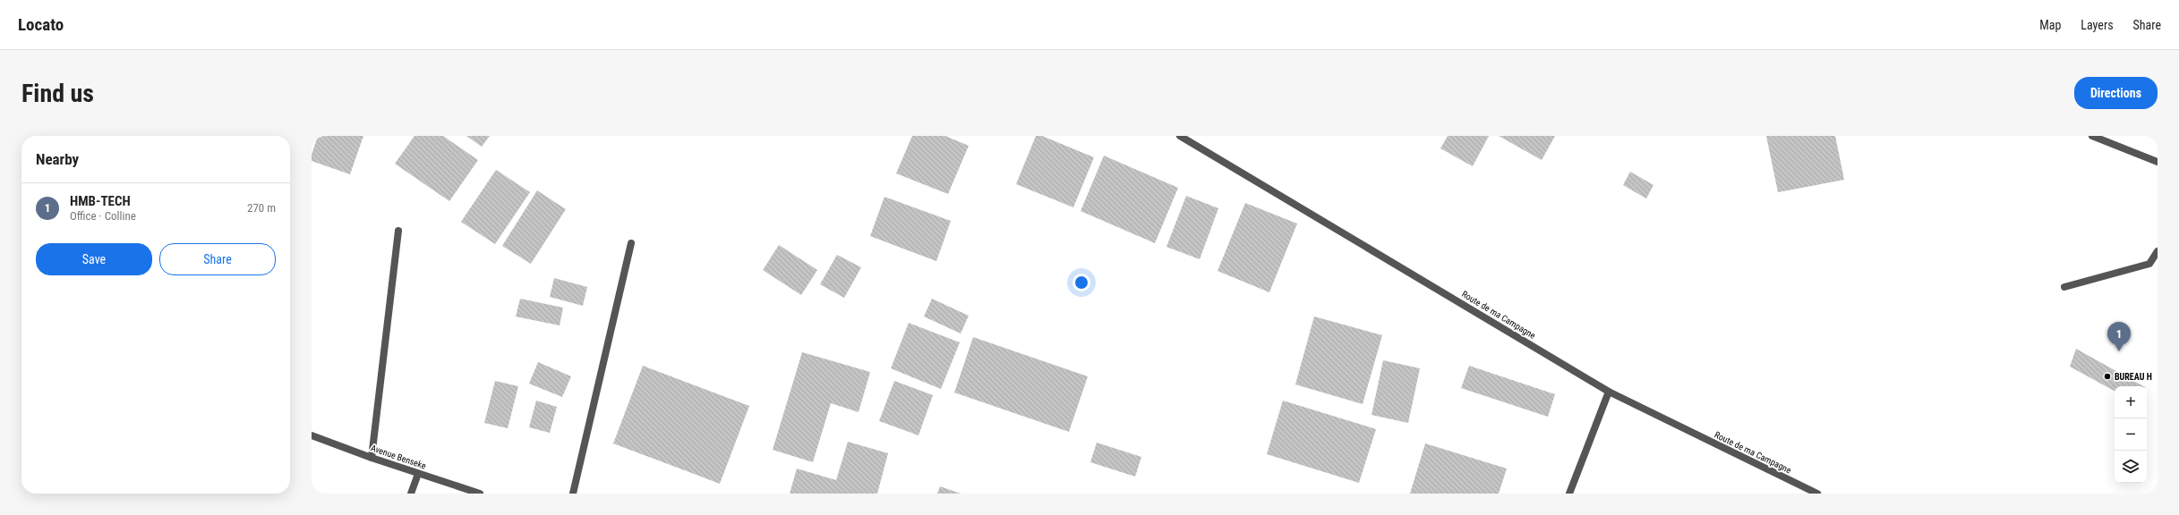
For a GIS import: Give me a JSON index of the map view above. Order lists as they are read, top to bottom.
{
  "streets": {
    "street": ["Route de ma Campagne", "Avenue Benseke"]
  },
  "places": ["BUREAU H"],
  "page": {
    "header": "Locato",
    "nav": ["Map", "Layers", "Share"],
    "buttons": [
      "Directions",
      ["Save", "Share"]
    ],
    "title": "Find us",
    "heading": "Nearby",
    "list": [
      {
        "mark": "1",
        "name": "HMB-TECH",
        "note": "Office · Colline",
        "value": "270 m"
      }
    ],
    "pins": "1",
    "map_buttons": ["+", "−"]
  }
}
